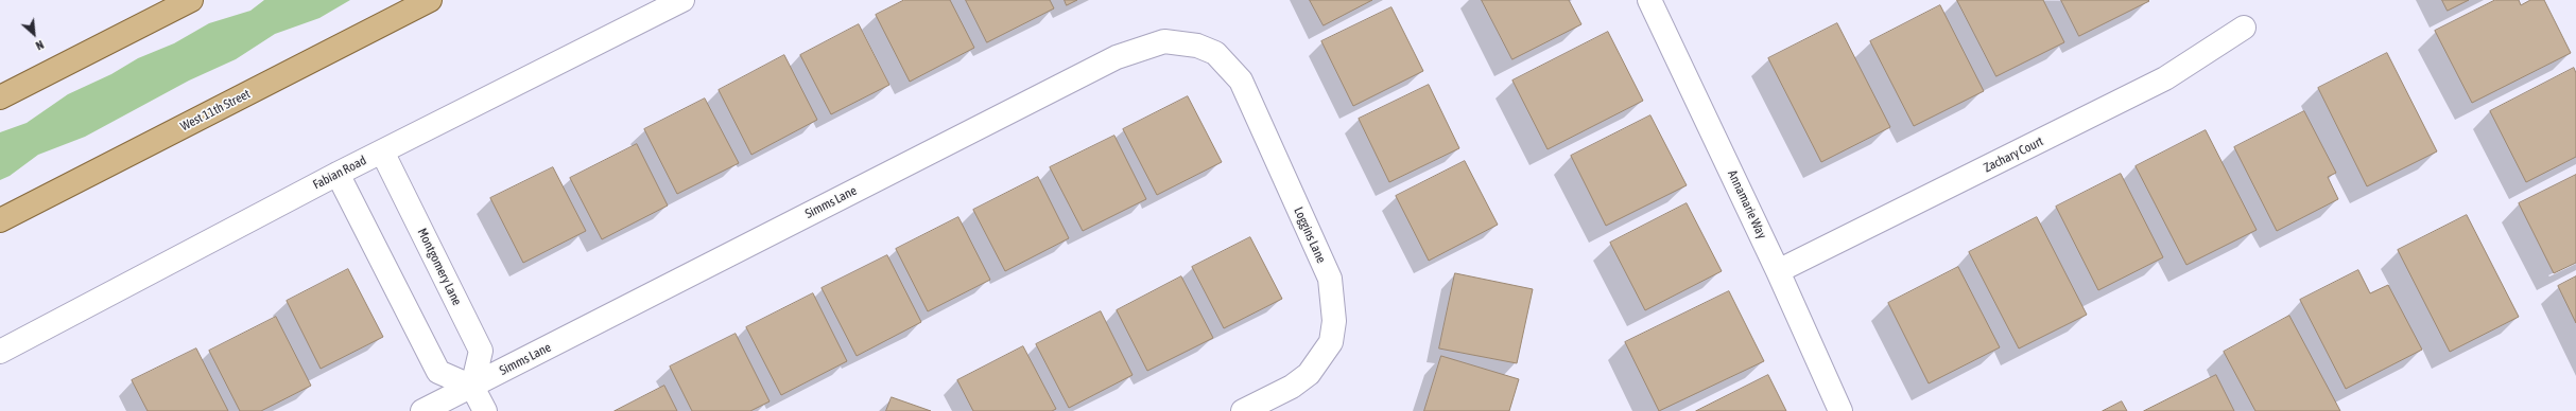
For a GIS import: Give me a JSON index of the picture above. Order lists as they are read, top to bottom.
{
  "streets": {
    "main road": ["West 11th Street"],
    "street": [
      "Zachary Court",
      "Fabian Road",
      "Simms Lane",
      "Annamarie Way",
      "Loggins Lane",
      "Montgomery Lane"
    ]
  },
  "crossings": [
    ["Zachary Court", "Annamarie Way"],
    ["Fabian Road", "Montgomery Lane"],
    ["Simms Lane", "Loggins Lane"],
    ["Simms Lane", "Montgomery Lane"]
  ],
  "north": "bottom right"
}
